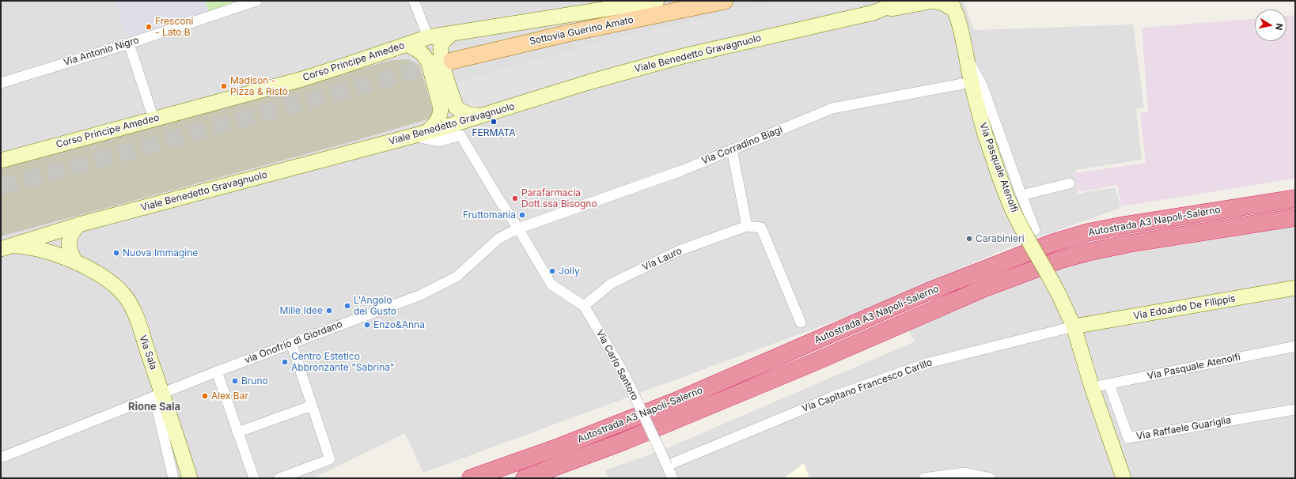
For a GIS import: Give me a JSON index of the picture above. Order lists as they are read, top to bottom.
{
  "streets": {
    "highway": ["Autostrada A3 Napoli-Salerno"],
    "main road": [
      "Sottovia Guerino Amato",
      "Viale Benedetto Gravagnuolo",
      "Corso Principe Amedeo",
      "Via Pasquale Atenolfi",
      "Via Edoardo De Filippis",
      "Via Sala"
    ],
    "street": [
      "Via Antonio Nigro",
      "Via Corradino Biagi",
      "Via Lauro",
      "via Onofrio di Giordano",
      "Via Carlo Santoro",
      "Via Capitano Francesco Carillo",
      "Via Raffaele Guariglia"
    ]
  },
  "crossings": [
    ["Viale Benedetto Gravagnuolo", "Via Pasquale Atenolfi"],
    ["Viale Benedetto Gravagnuolo", "Via Sala"],
    ["Via Corradino Biagi", "Via Pasquale Atenolfi"],
    ["Via Corradino Biagi", "via Onofrio di Giordano"],
    ["Via Pasquale Atenolfi", "Via Edoardo De Filippis"],
    ["Via Pasquale Atenolfi", "Via Capitano Francesco Carillo"],
    ["Via Pasquale Atenolfi", "Via Raffaele Guariglia"],
    ["Via Lauro", "Via Carlo Santoro"],
    ["Via Edoardo De Filippis", "Via Capitano Francesco Carillo"],
    ["via Onofrio di Giordano", "Via Sala"],
    ["Via Carlo Santoro", "Via Capitano Francesco Carillo"]
  ],
  "districts": ["Rione Sala"],
  "places": [
    "Fresconi - Lato B",
    "Madison - Pizza & Ristò",
    "FERMATA",
    "Parafarmacia Dott.ssa Bisogno",
    "Fruttomania",
    "Carabinieri",
    "Nuova Immagine",
    "Jolly",
    "L'Angolo del Gusto",
    "Mille Idee",
    "Enzo&Anna",
    "Centro Estetico Abbronzante \"Sabrina\"",
    "Bruno",
    "Alex Bar"
  ],
  "north": "right"
}
